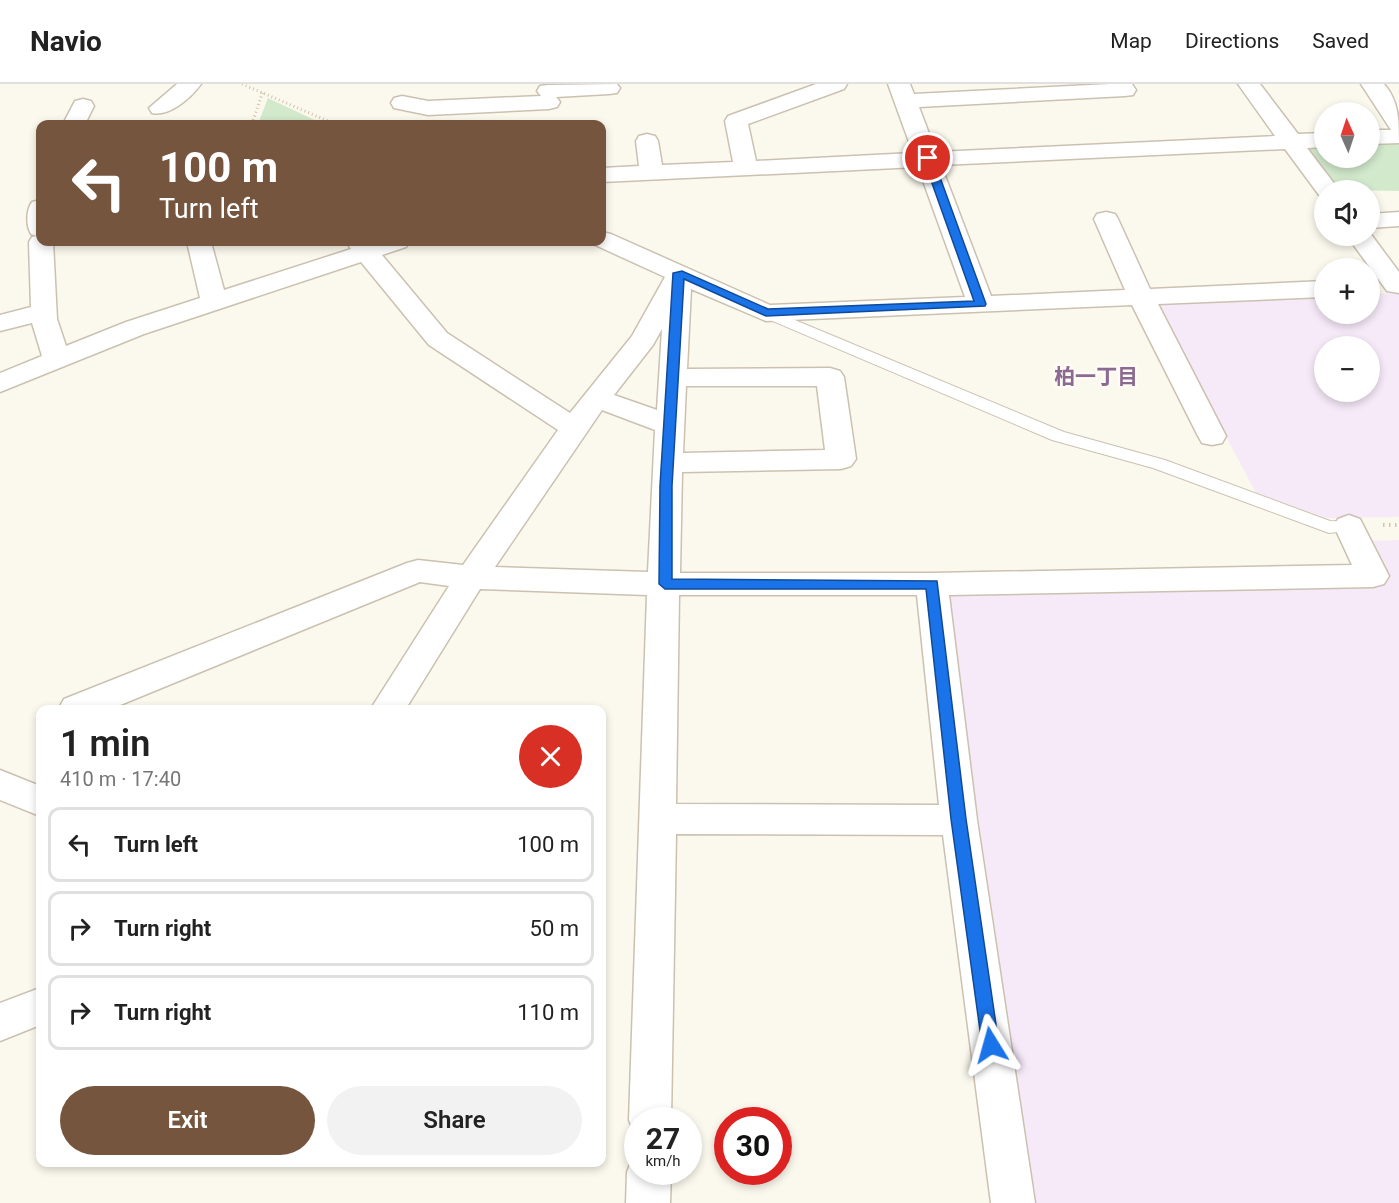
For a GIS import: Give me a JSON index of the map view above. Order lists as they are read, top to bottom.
{
  "districts": ["柏一丁目"],
  "north": "top",
  "page": {
    "header": "Navio",
    "nav": ["Map", "Directions", "Saved"],
    "map_buttons": ["+", "−"],
    "turn": ["100 m", "Turn left"],
    "heading": ["1 min", "410 m · 17:40"],
    "list": [
      {
        "name": "Turn left",
        "value": "100 m"
      },
      {
        "name": "Turn right",
        "value": "50 m"
      },
      {
        "name": "Turn right",
        "value": "110 m"
      }
    ],
    "buttons": ["Exit", "Share"],
    "speed": "27 km/h",
    "limit": "30"
  }
}
